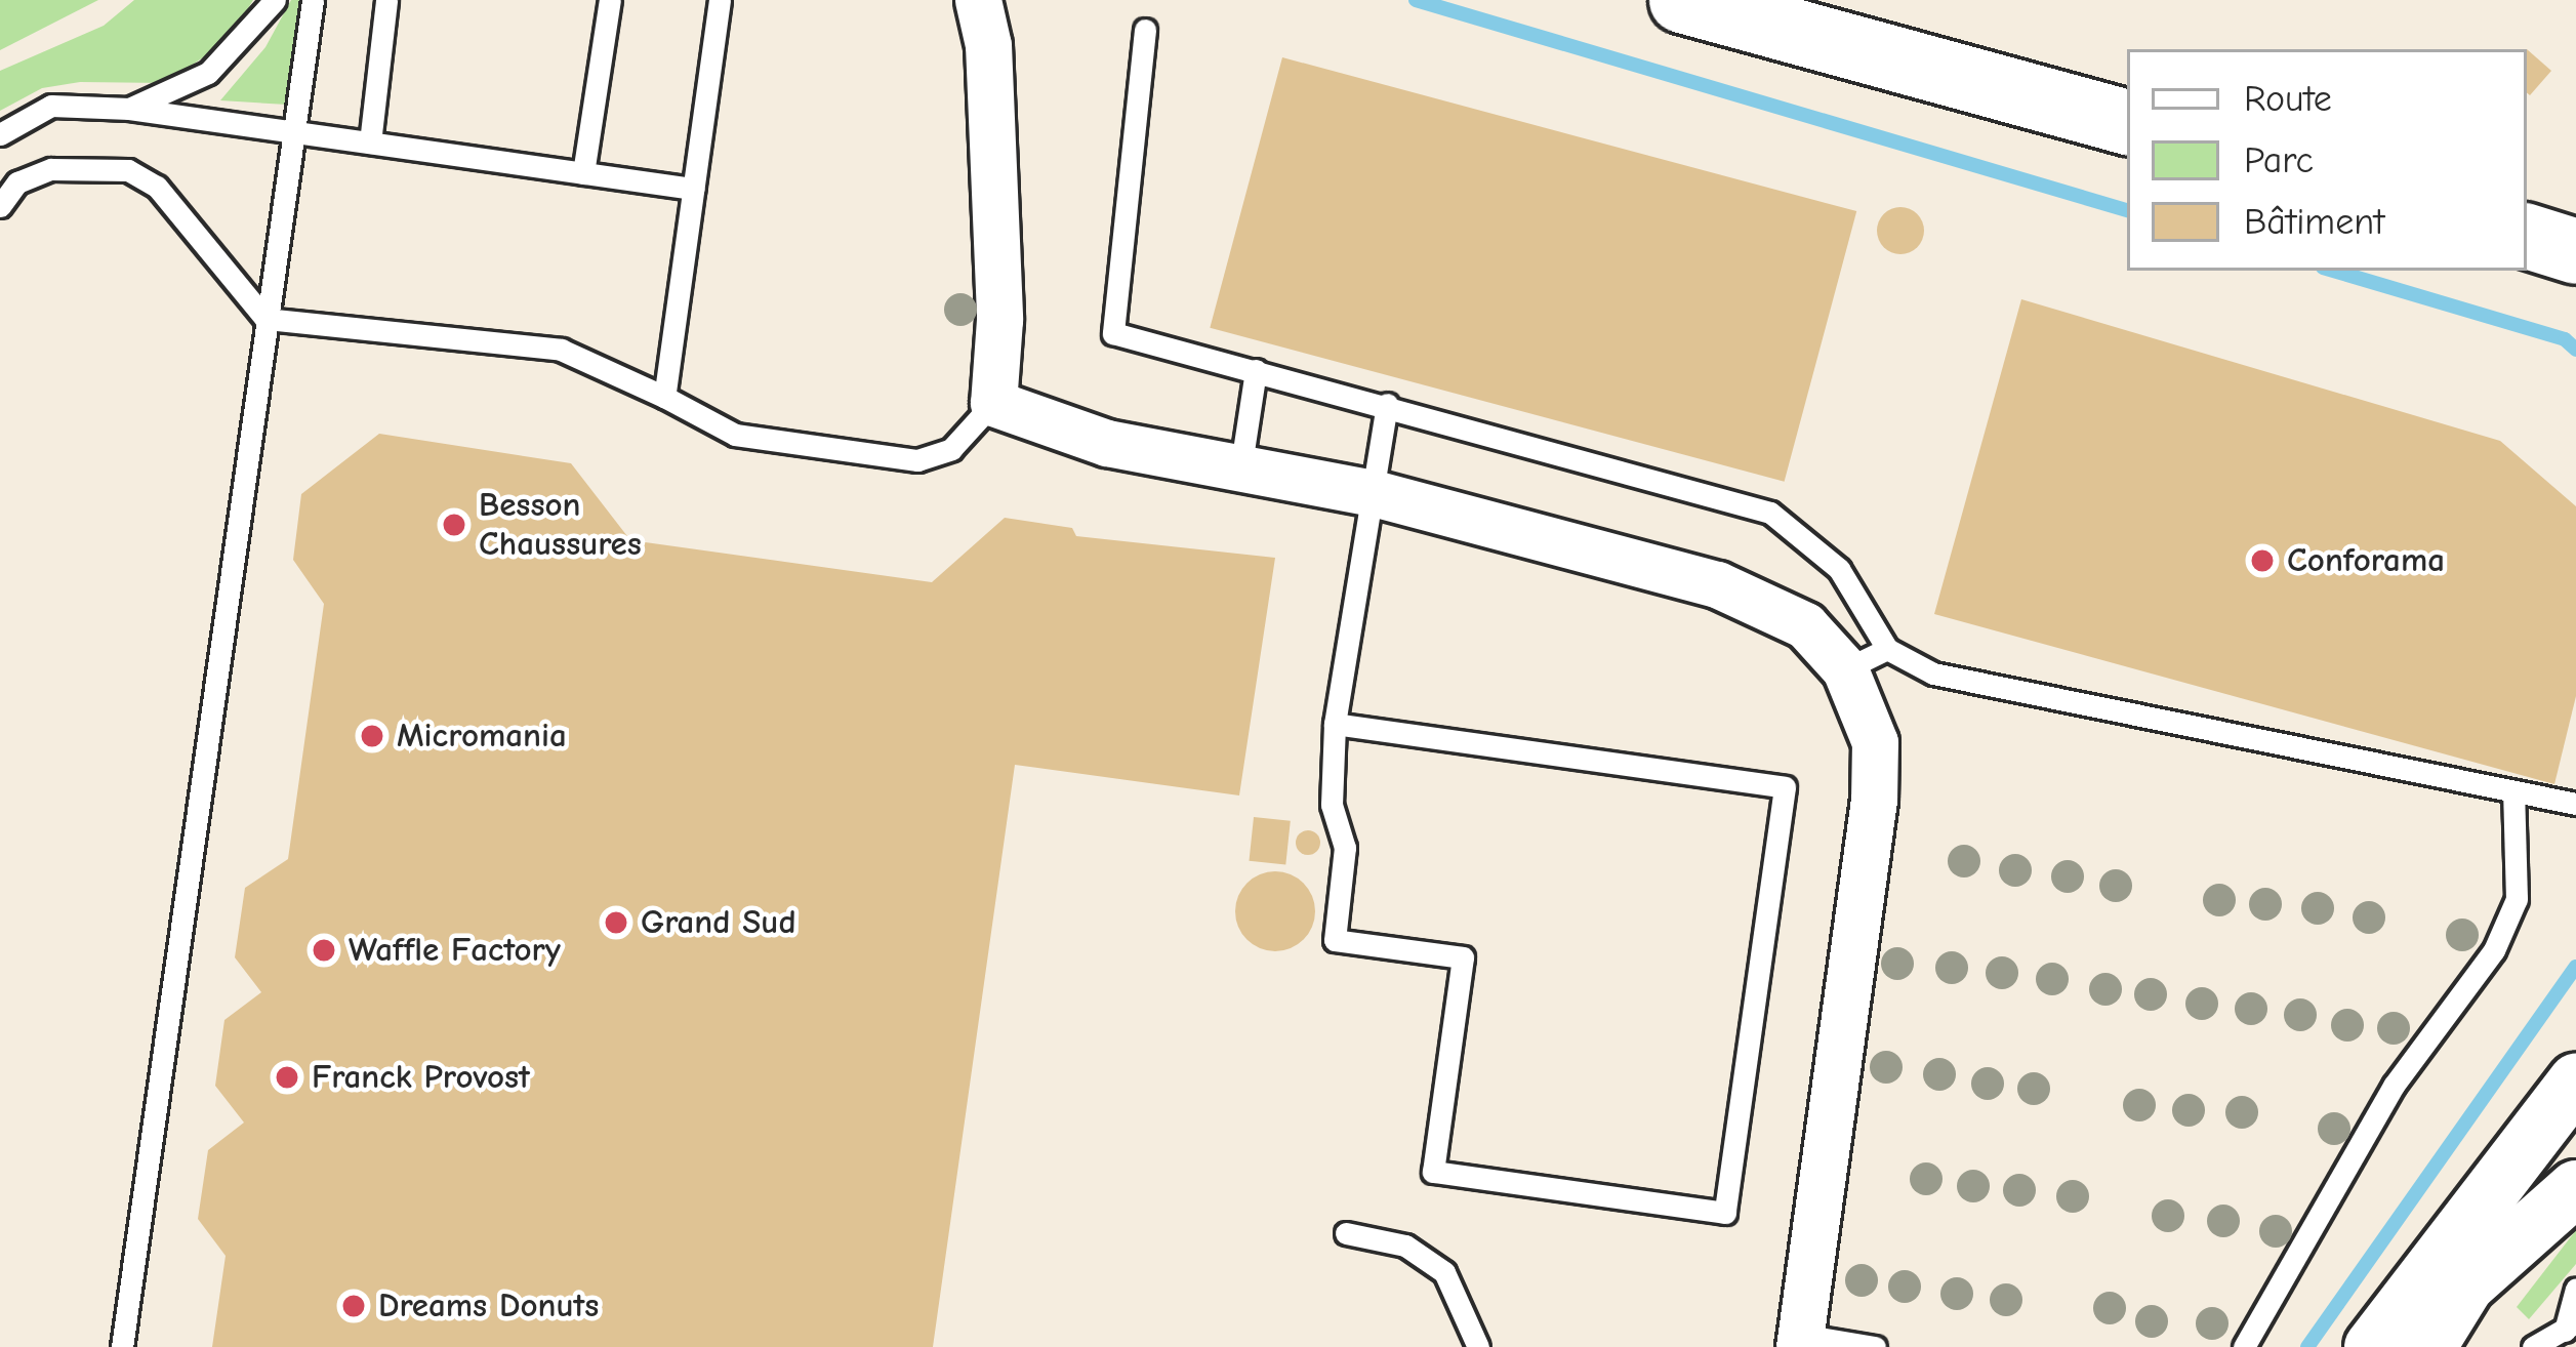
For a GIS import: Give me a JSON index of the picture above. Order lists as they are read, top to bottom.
{
  "places": [
    "Besson Chaussures",
    "Conforama",
    "Micromania",
    "Grand Sud",
    "Waffle Factory",
    "Franck Provost",
    "Dreams Donuts"
  ],
  "legend": ["Route", "Parc", "Bâtiment"]
}
